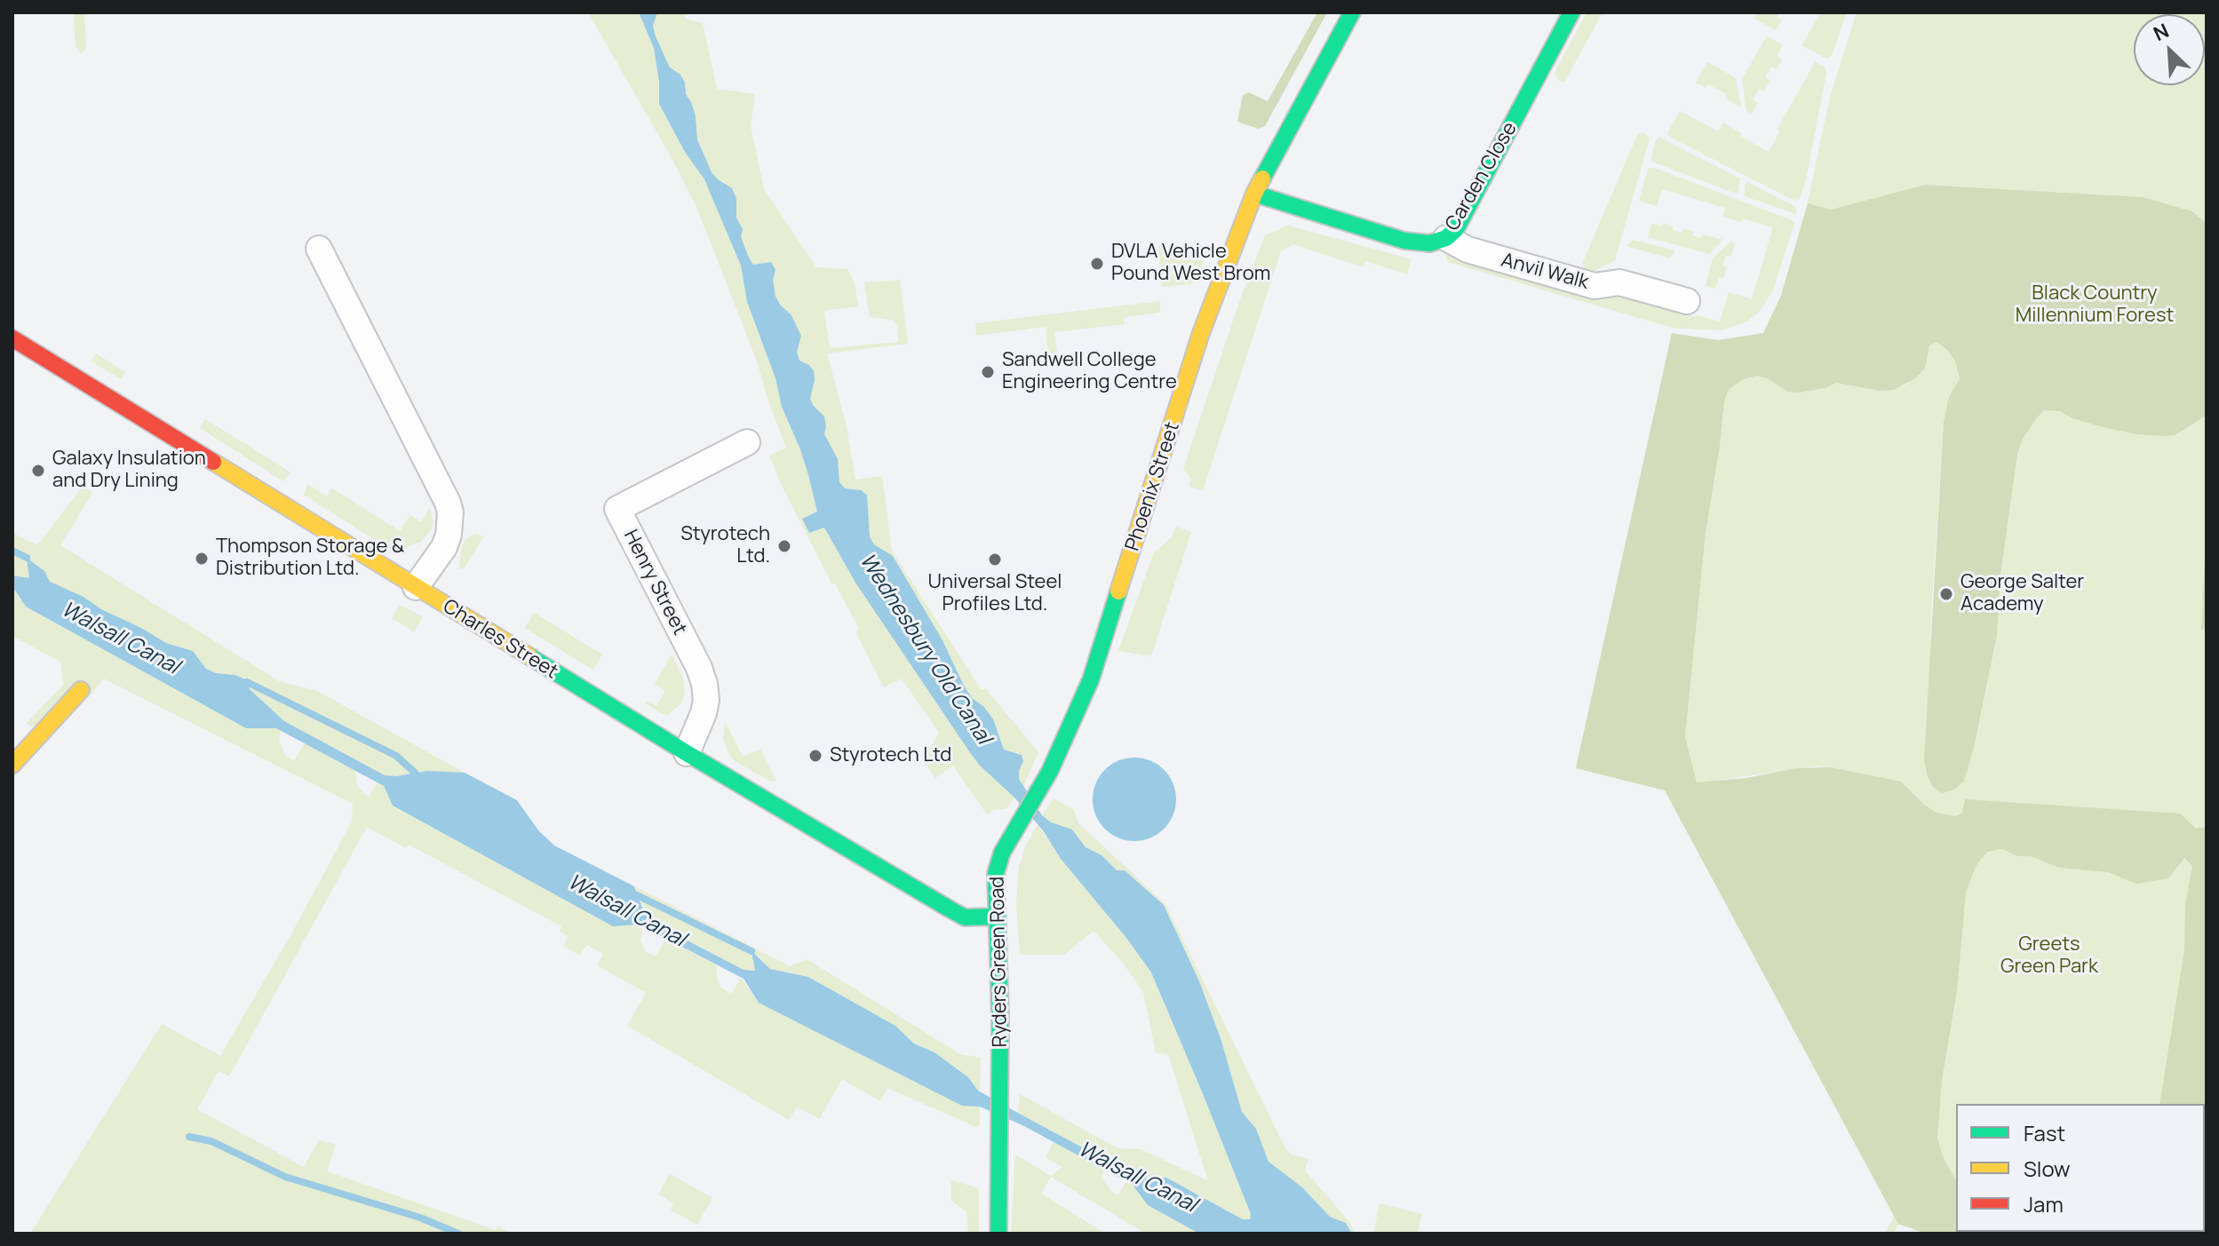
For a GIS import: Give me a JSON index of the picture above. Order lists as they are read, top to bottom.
{
  "streets": {
    "street": [
      "Carden Close",
      "Anvil Walk",
      "Phoenix Street",
      "Henry Street",
      "Charles Street",
      "Ryders Green Road"
    ]
  },
  "crossings": [
    ["Carden Close", "Anvil Walk"],
    ["Carden Close", "Phoenix Street"],
    ["Phoenix Street", "Ryders Green Road"],
    ["Henry Street", "Charles Street"],
    ["Charles Street", "Ryders Green Road"]
  ],
  "water": ["Walsall Canal", "Wednesbury Old Canal"],
  "parks": ["Black Country Millennium Forest", "Greets Green Park"],
  "places": [
    "DVLA Vehicle Pound West Brom",
    "Sandwell College Engineering Centre",
    "Galaxy Insulation and Dry Lining",
    "Styrotech Ltd.",
    "Thompson Storage & Distribution Ltd.",
    "Universal Steel Profiles Ltd.",
    "George Salter Academy",
    "Styrotech Ltd"
  ],
  "legend": ["Fast", "Slow", "Jam"],
  "north": "top left"
}
